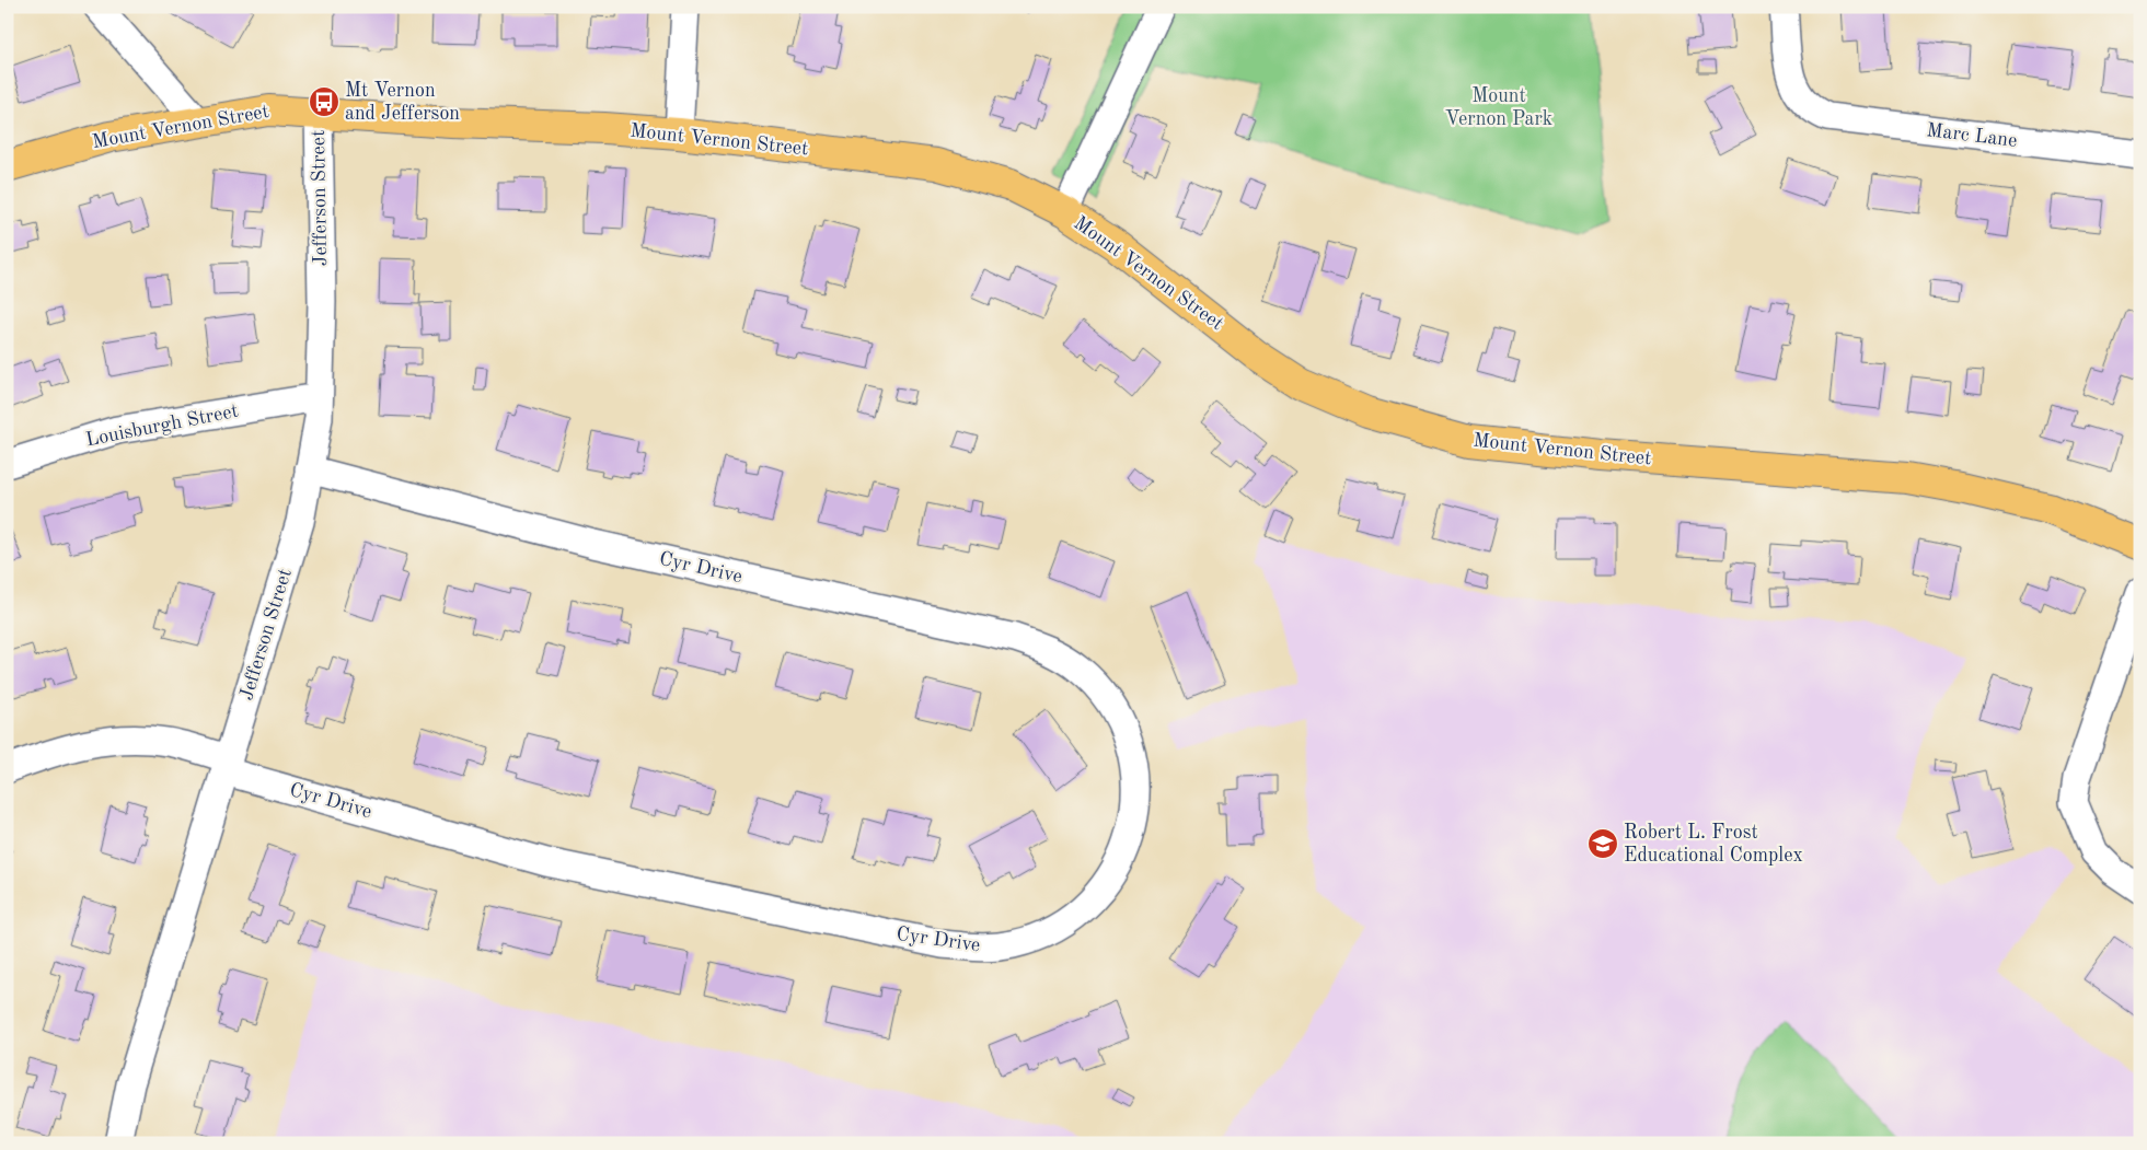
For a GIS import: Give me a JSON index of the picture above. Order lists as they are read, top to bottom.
{
  "streets": {
    "main road": ["Mount Vernon Street"],
    "street": [
      "Marc Lane",
      "Jefferson Street",
      "Louisburgh Street",
      "Cyr Drive"
    ]
  },
  "crossings": [
    ["Mount Vernon Street", "Jefferson Street"],
    ["Jefferson Street", "Louisburgh Street"],
    ["Jefferson Street", "Cyr Drive"]
  ],
  "parks": ["Mount Vernon Park"],
  "places": {
    "bus stop": ["Mt Vernon and Jefferson"],
    "school or university": ["Robert L. Frost Educational Complex"]
  }
}
